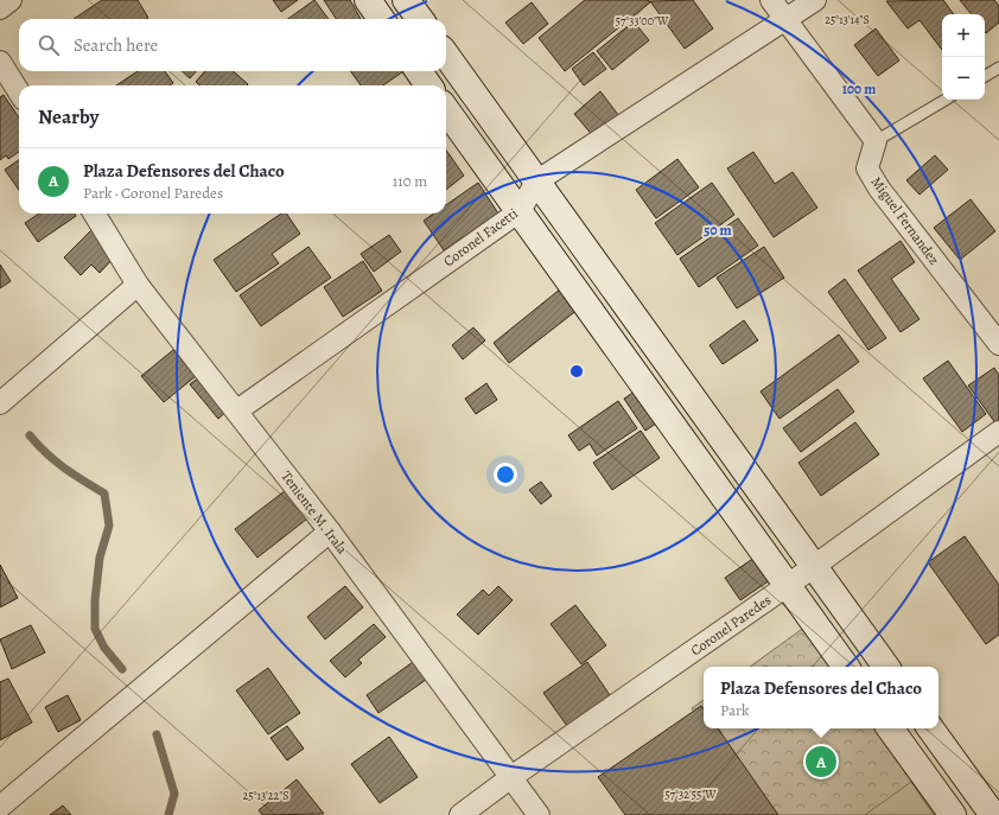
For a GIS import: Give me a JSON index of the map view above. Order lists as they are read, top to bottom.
{
  "streets": {
    "street": [
      "Miguel Fernandez",
      "Coronel Facetti",
      "Teniente M. Irala",
      "Coronel Paredes"
    ]
  },
  "crossings": [
    ["Coronel Facetti", "Teniente M. Irala"],
    ["Teniente M. Irala", "Coronel Paredes"]
  ],
  "page": {
    "map_buttons": ["+", "−"],
    "search": "Search here",
    "heading": "Nearby",
    "list": [
      {
        "mark": "A",
        "name": "Plaza Defensores del Chaco",
        "note": "Park · Coronel Paredes",
        "value": "110 m"
      }
    ],
    "popup": ["Plaza Defensores del Chaco", "Park"],
    "pins": "A"
  },
  "coordinates": [
    "25°13'14\"S",
    "57°33'00\"W",
    "57°32'55\"W",
    "25°13'22\"S"
  ],
  "rings": ["100 m", "50 m"]
}
